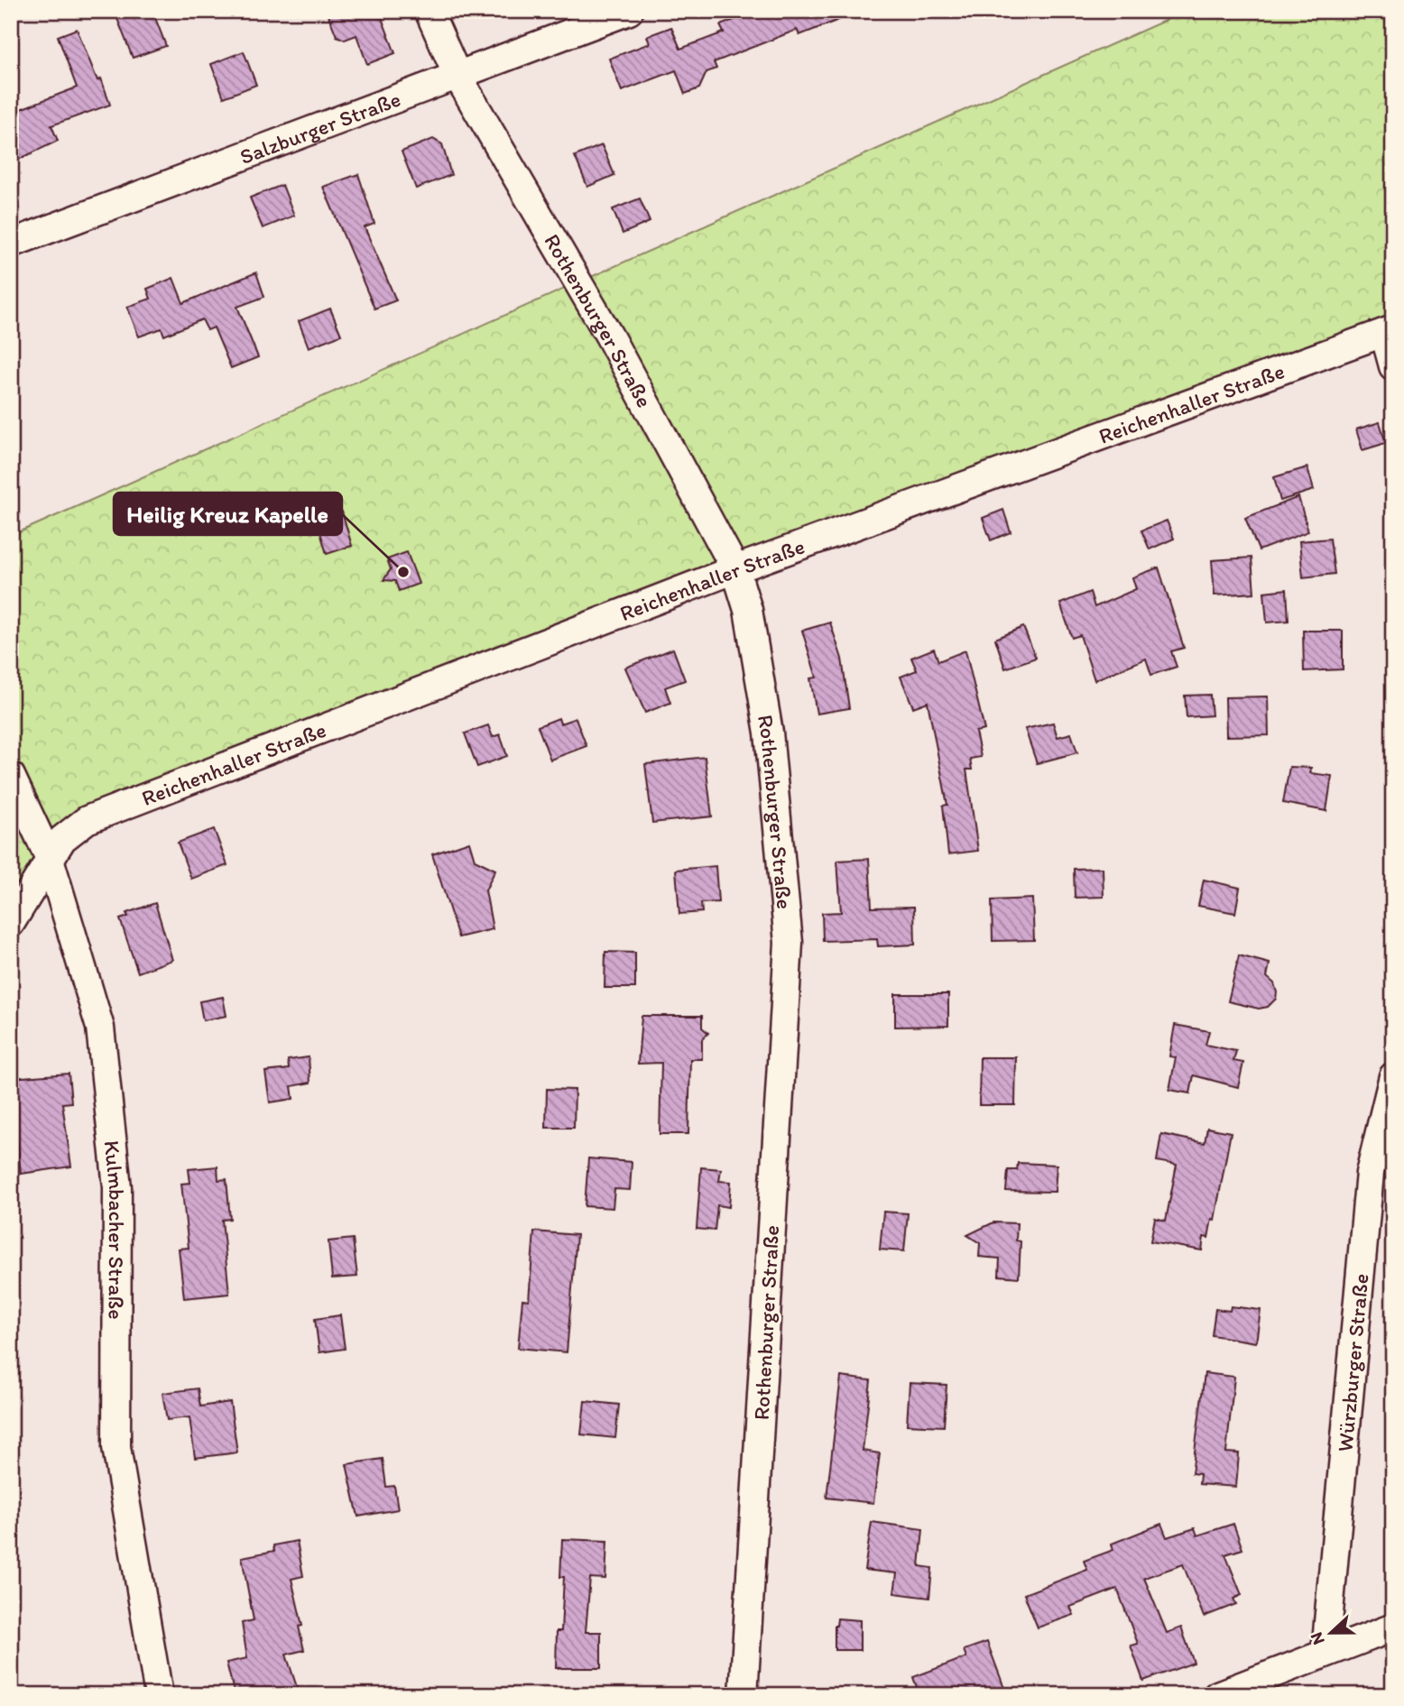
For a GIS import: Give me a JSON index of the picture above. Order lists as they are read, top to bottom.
{
  "streets": {
    "street": [
      "Salzburger Straße",
      "Rothenburger Straße",
      "Reichenhaller Straße",
      "Kulmbacher Straße",
      "Würzburger Straße"
    ]
  },
  "crossings": [
    ["Salzburger Straße", "Rothenburger Straße"],
    ["Rothenburger Straße", "Reichenhaller Straße"],
    ["Reichenhaller Straße", "Kulmbacher Straße"]
  ],
  "places": ["Heilig Kreuz Kapelle"],
  "north": "left"
}
